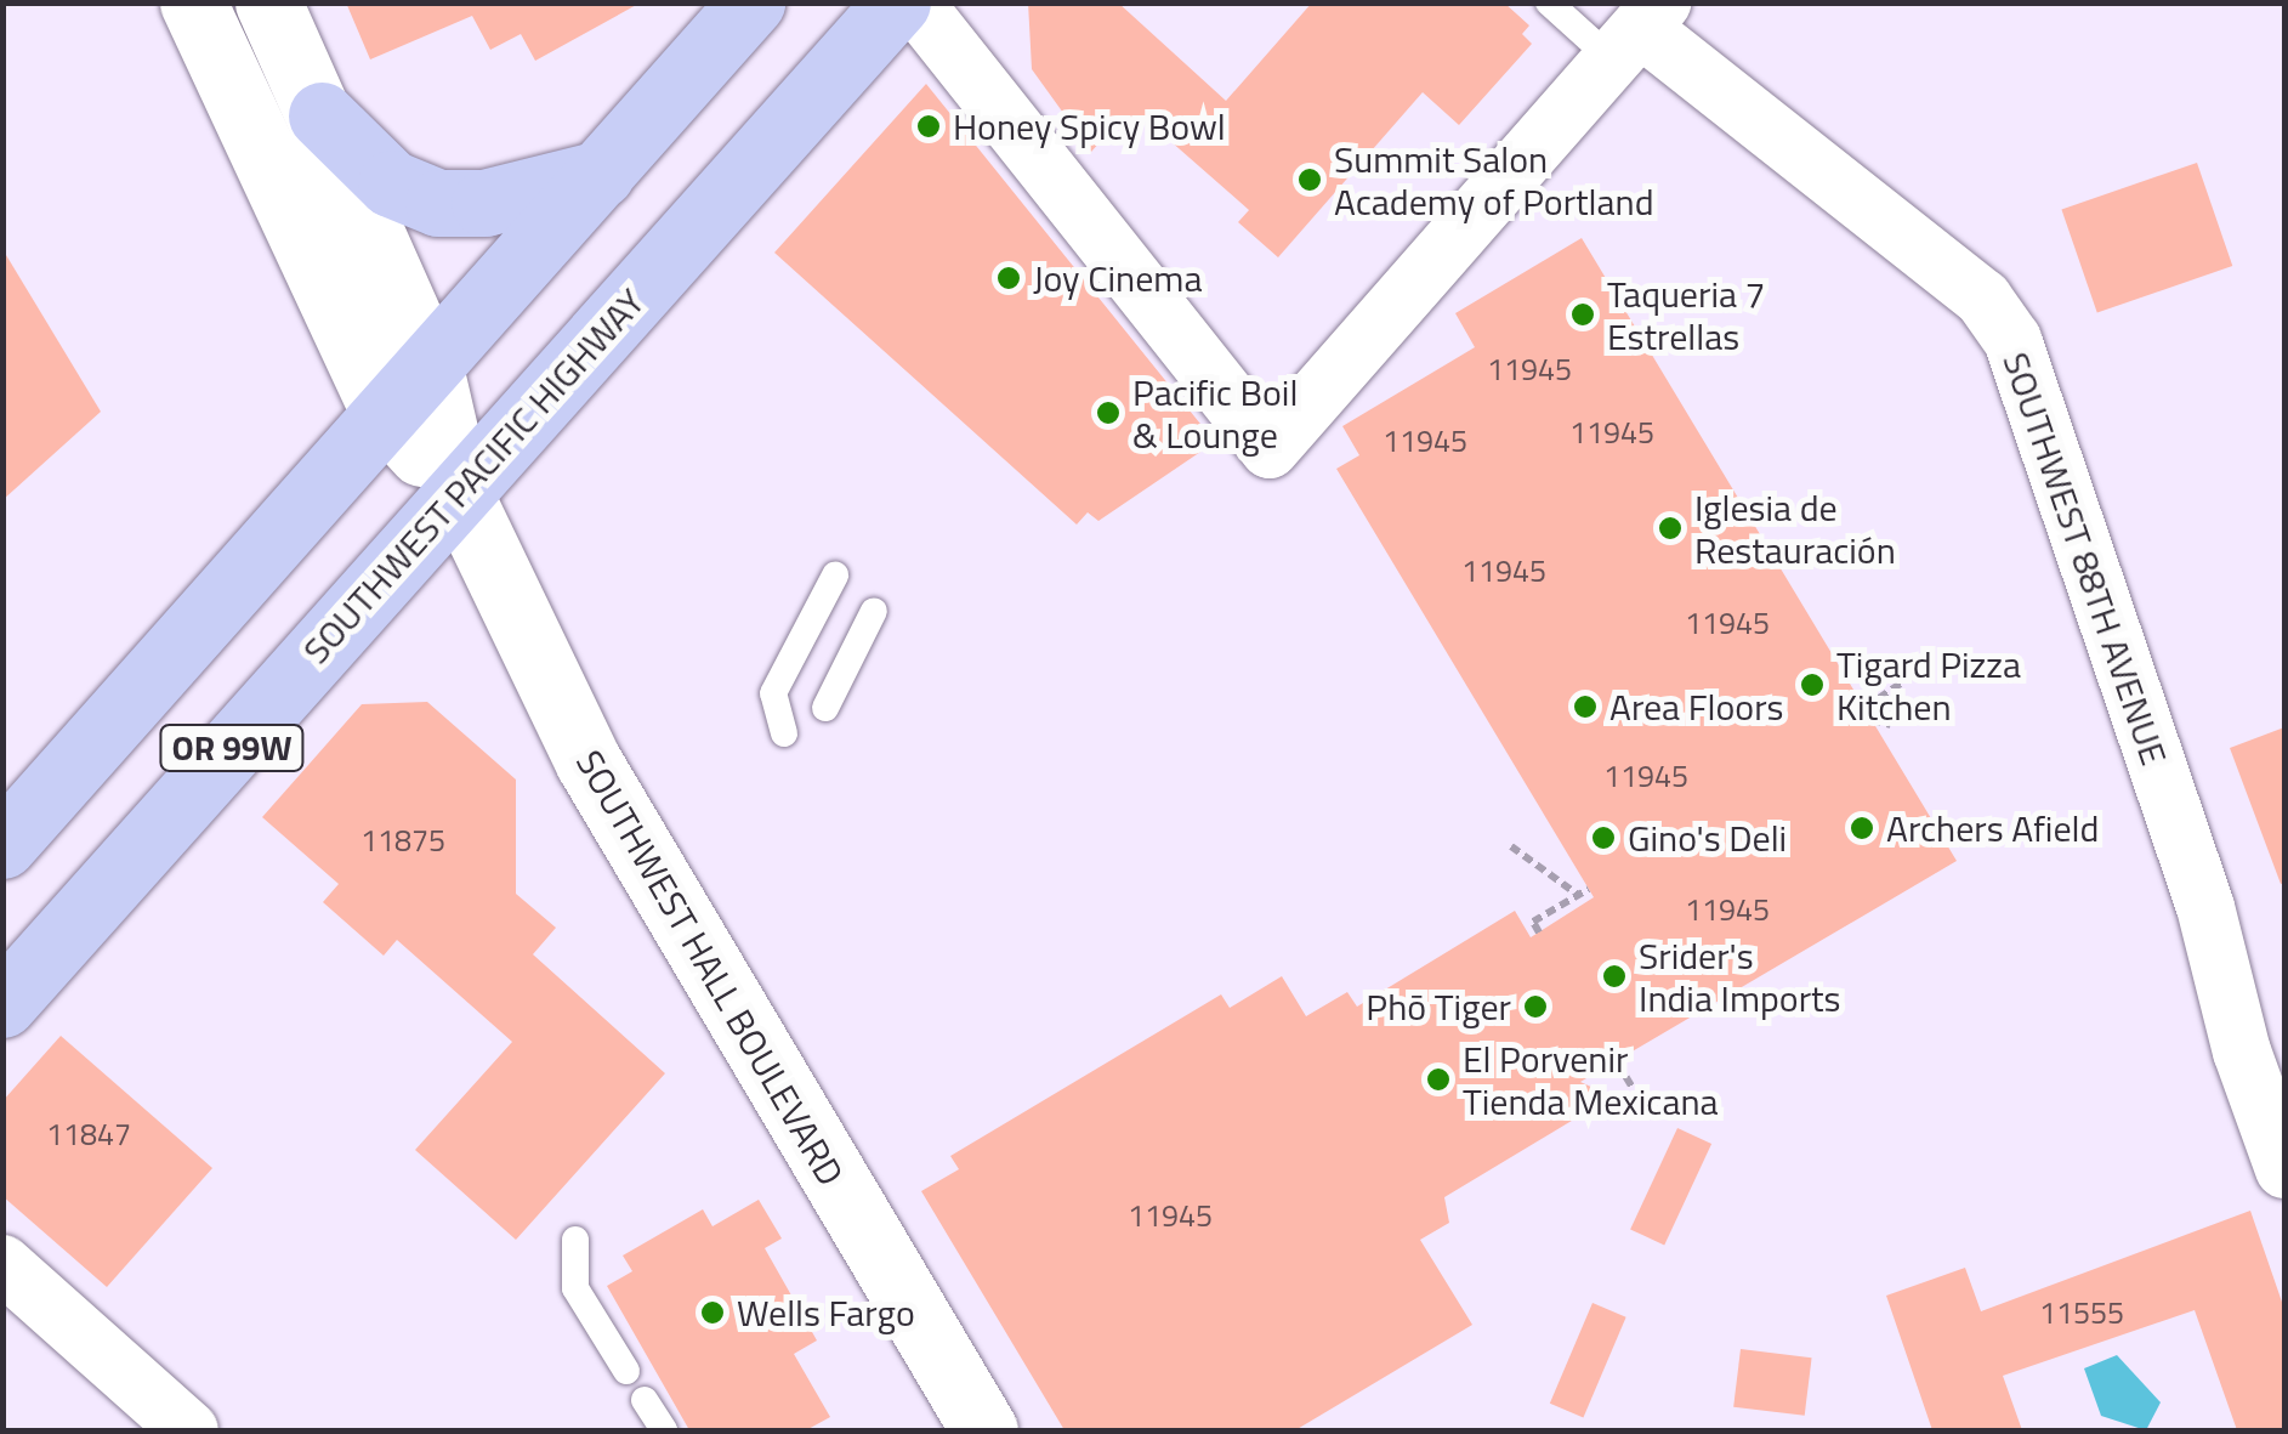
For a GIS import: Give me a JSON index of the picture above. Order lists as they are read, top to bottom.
{
  "streets": {
    "highway": ["SOUTHWEST PACIFIC HIGHWAY", "OR 99W"],
    "main road": ["SOUTHWEST HALL BOULEVARD"],
    "street": ["SOUTHWEST 88TH AVENUE"]
  },
  "crossings": [
    ["SOUTHWEST PACIFIC HIGHWAY", "SOUTHWEST HALL BOULEVARD"],
    ["OR 99W", "SOUTHWEST HALL BOULEVARD"]
  ],
  "places": [
    "Honey Spicy Bowl",
    "Summit Salon Academy of Portland",
    "Joy Cinema",
    "Taqueria 7 Estrellas",
    "Pacific Boil & Lounge",
    "Iglesia de Restauración",
    "Tigard Pizza Kitchen",
    "Area Floors",
    "Archers Afield",
    "Gino's Deli",
    "Srider's India Imports",
    "Phō Tiger",
    "El Porvenir Tienda Mexicana",
    "Wells Fargo"
  ],
  "house_numbers": [
    "11945",
    "11945",
    "11945",
    "11945",
    "11945",
    "11945",
    "11875",
    "11945",
    "11847",
    "11945",
    "11555"
  ]
}
